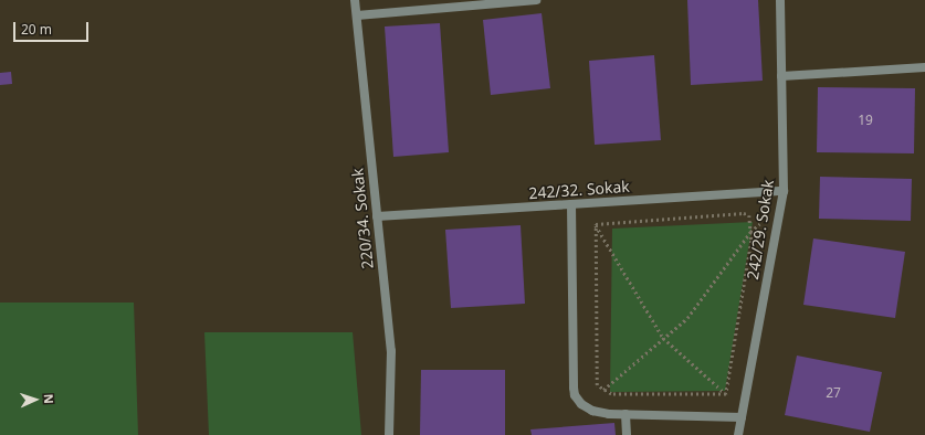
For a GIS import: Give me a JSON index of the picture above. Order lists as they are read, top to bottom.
{
  "streets": {
    "street": ["242/32. Sokak", "220/34. Sokak", "242/29. Sokak"]
  },
  "crossings": [
    ["242/32. Sokak", "220/34. Sokak"],
    ["242/32. Sokak", "242/29. Sokak"]
  ],
  "house_numbers": ["19", "27"],
  "scale_bar": "20 m",
  "north": "right"
}
